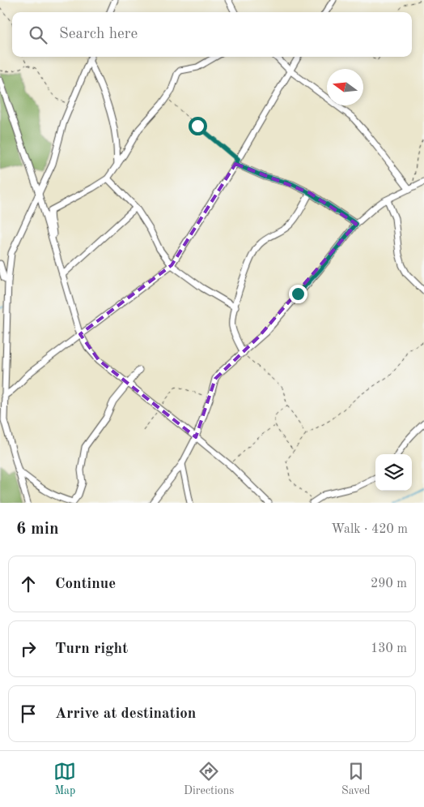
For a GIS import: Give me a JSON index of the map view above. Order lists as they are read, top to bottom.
{
  "north": "left",
  "page": {
    "search": "Search here",
    "heading": ["6 min", "Walk · 420 m"],
    "list": [
      ["Continue", "290 m"],
      ["Turn right", "130 m"],
      "Arrive at destination"
    ],
    "nav": ["Map", "Directions", "Saved"]
  }
}
